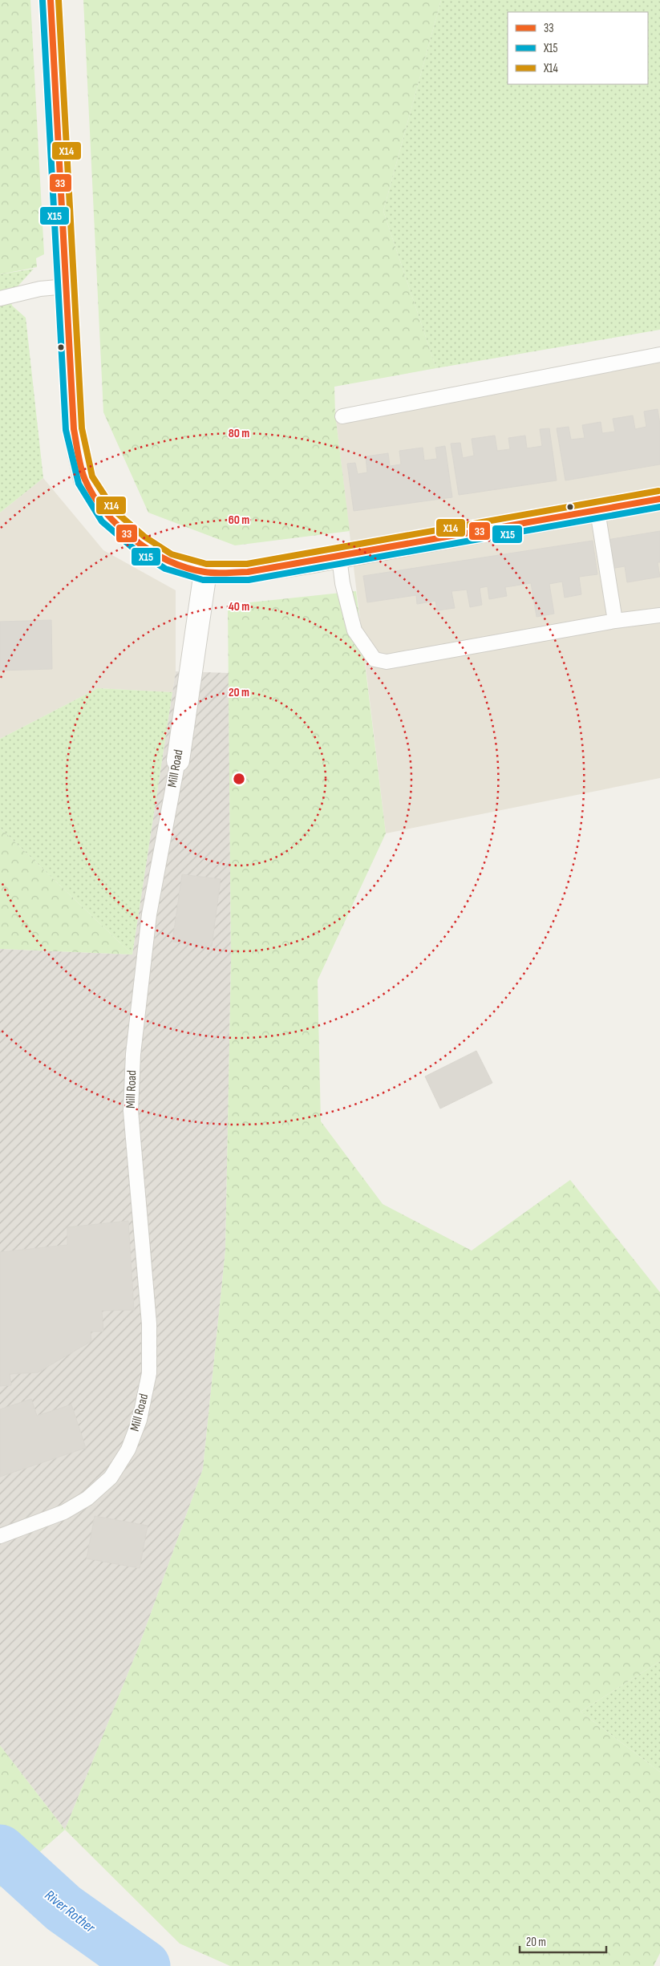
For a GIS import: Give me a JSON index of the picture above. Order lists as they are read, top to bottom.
{
  "streets": {
    "street": ["Mill Road"]
  },
  "water": ["River Rother"],
  "lines": ["transit line 33", "transit line X14", "transit line X15"],
  "legend": ["33", "X15", "X14"],
  "scale_bar": "20 m",
  "rings": [
    "80 m",
    "60 m",
    "40 m",
    "20 m"
  ]
}
